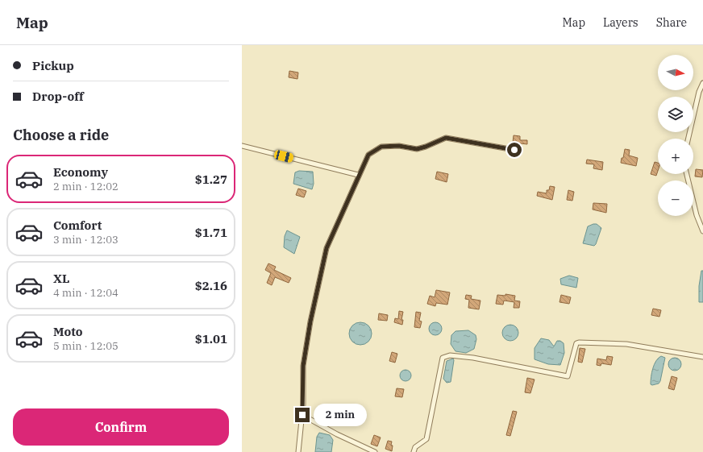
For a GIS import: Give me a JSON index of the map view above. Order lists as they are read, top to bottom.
{
  "north": "right",
  "page": {
    "header": "Map",
    "nav": ["Map", "Layers", "Share"],
    "banner": ["Pickup", "Drop-off"],
    "map_buttons": ["+", "−"],
    "heading": "Choose a ride",
    "list": [
      {
        "name": "Economy",
        "note": "2 min · 12:02",
        "value": "$1.27"
      },
      {
        "name": "Comfort",
        "note": "3 min · 12:03",
        "value": "$1.71"
      },
      {
        "name": "XL",
        "note": "4 min · 12:04",
        "value": "$2.16"
      },
      {
        "name": "Moto",
        "note": "5 min · 12:05",
        "value": "$1.01"
      }
    ],
    "buttons": "Confirm",
    "bubble": "2 min"
  }
}
